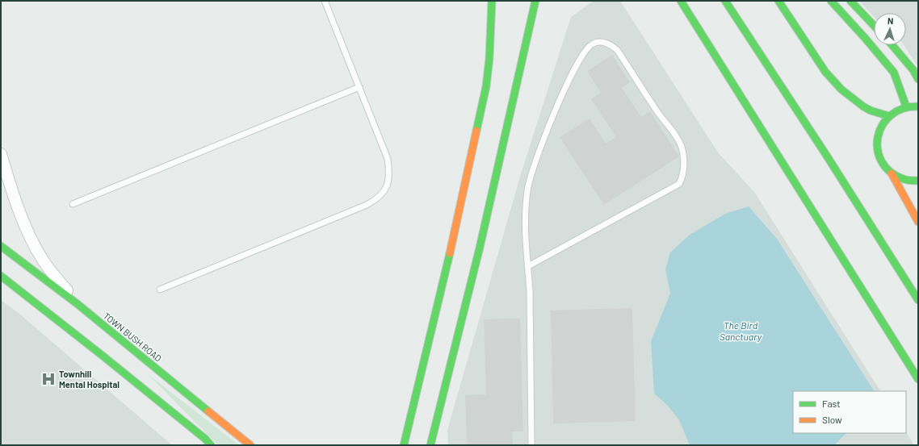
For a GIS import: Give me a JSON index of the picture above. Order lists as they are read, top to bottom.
{
  "streets": {
    "main road": ["TOWN BUSH ROAD"]
  },
  "water": ["The Bird Sanctuary"],
  "places": {
    "hospital": ["Townhill Mental Hospital"]
  },
  "legend": ["Fast", "Slow"],
  "north": "top"
}
